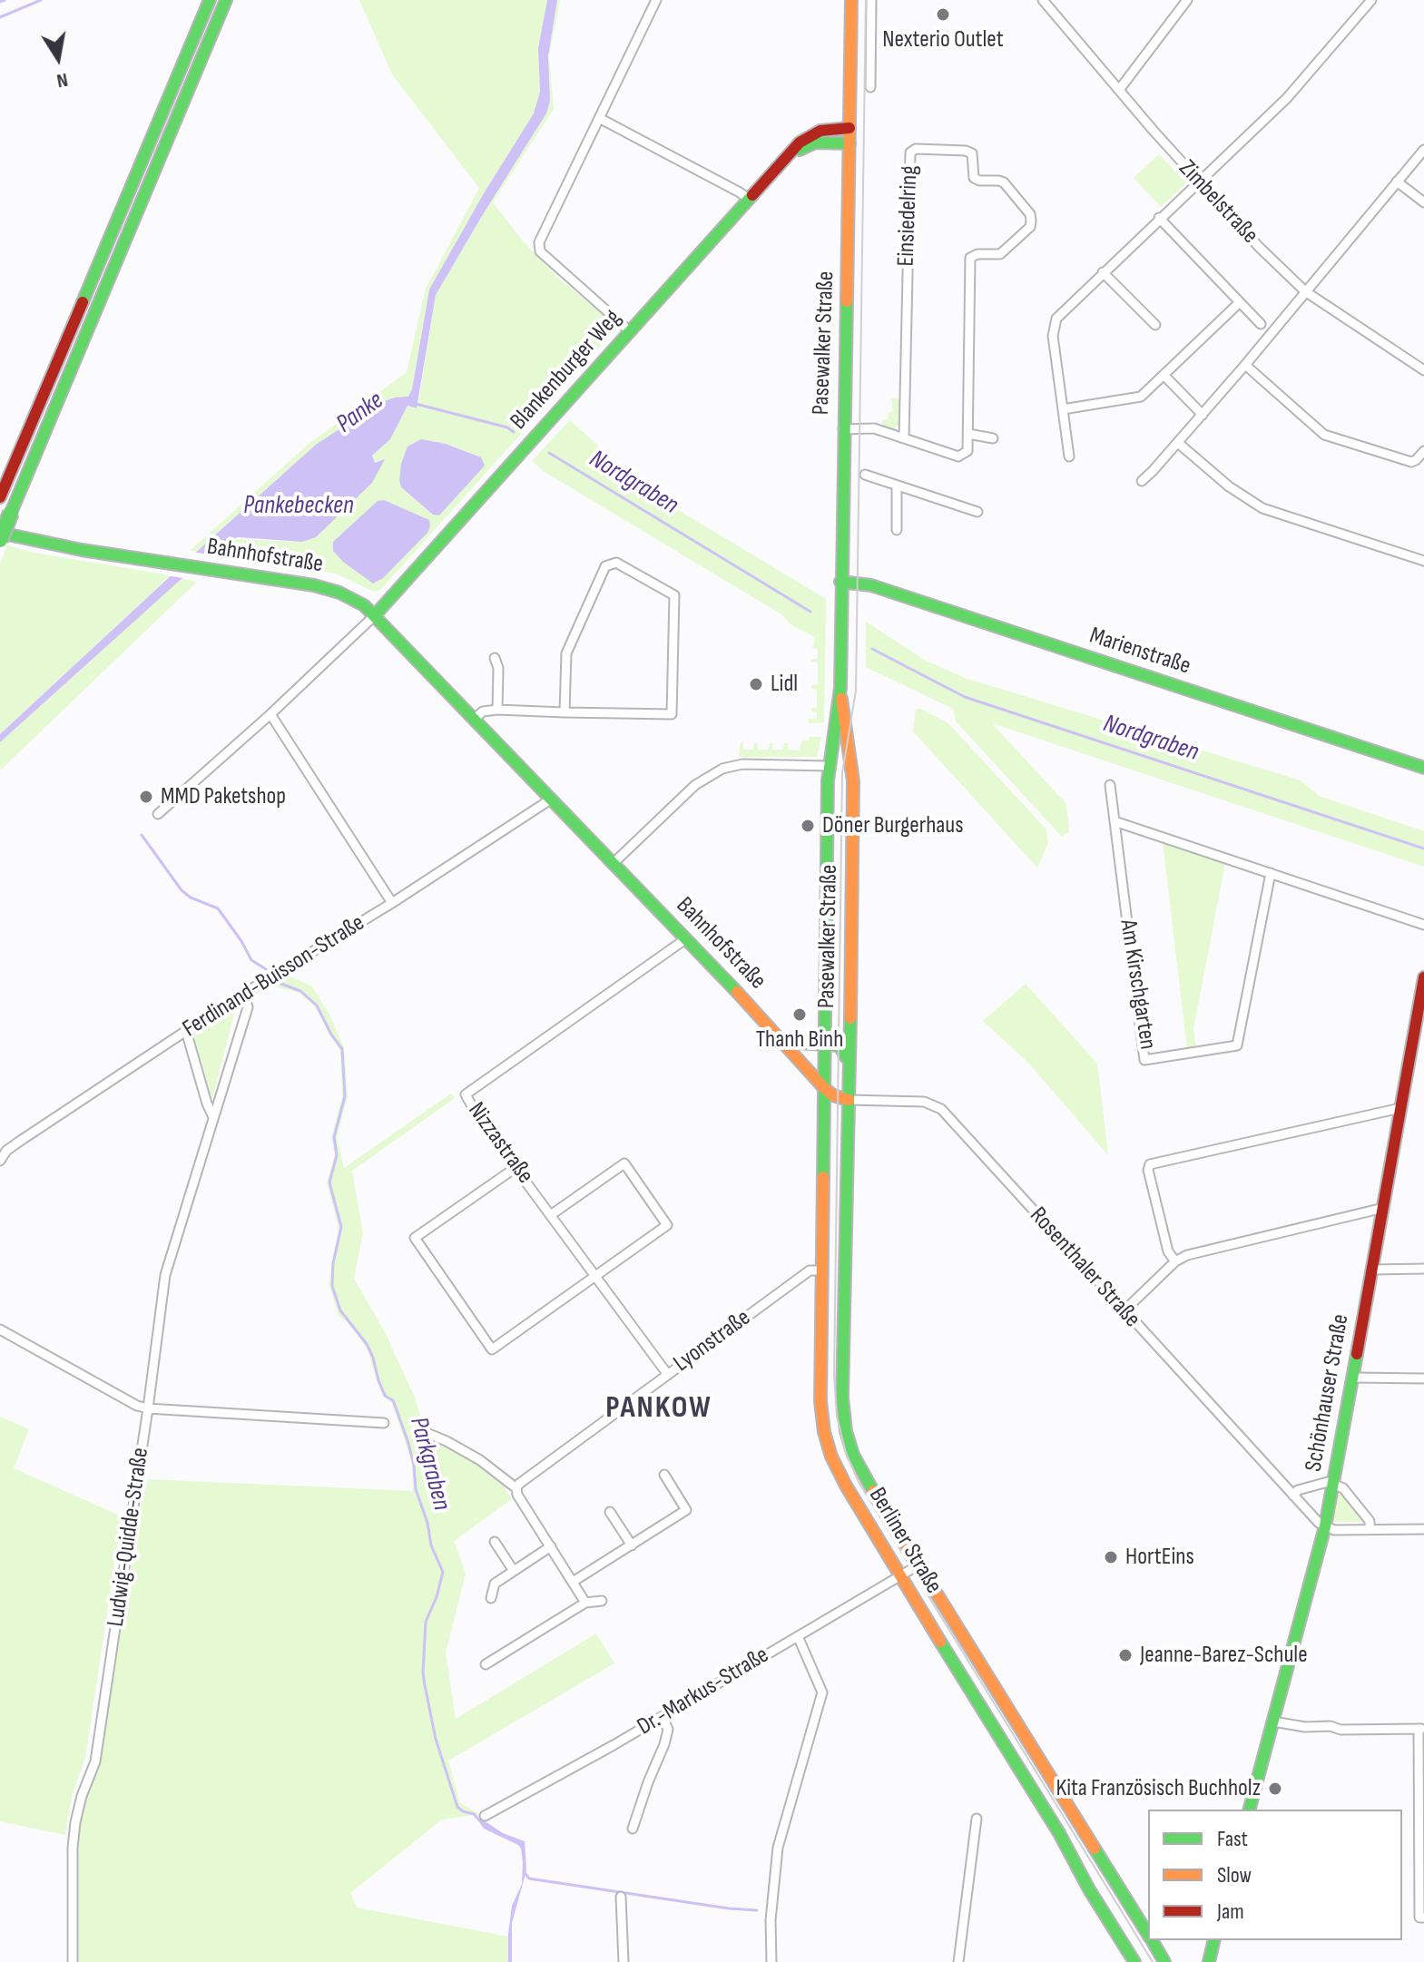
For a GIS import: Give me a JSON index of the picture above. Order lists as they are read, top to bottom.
{
  "streets": {
    "main road": [
      "Pasewalker Straße",
      "Blankenburger Weg",
      "Bahnhofstraße",
      "Marienstraße",
      "Schönhauser Straße",
      "Berliner Straße"
    ],
    "street": [
      "Zimbelstraße",
      "Einsiedelring",
      "Ferdinand-Buisson-Straße",
      "Am Kirschgarten",
      "Nizzastraße",
      "Rosenthaler Straße",
      "Lyonstraße",
      "Ludwig-Quidde-Straße",
      "Dr.-Markus-Straße"
    ]
  },
  "crossings": [
    ["Pasewalker Straße", "Blankenburger Weg"],
    ["Pasewalker Straße", "Bahnhofstraße"],
    ["Pasewalker Straße", "Marienstraße"],
    ["Pasewalker Straße", "Rosenthaler Straße"],
    ["Pasewalker Straße", "Berliner Straße"],
    ["Blankenburger Weg", "Bahnhofstraße"],
    ["Bahnhofstraße", "Ferdinand-Buisson-Straße"],
    ["Bahnhofstraße", "Nizzastraße"],
    ["Bahnhofstraße", "Berliner Straße"],
    ["Ferdinand-Buisson-Straße", "Ludwig-Quidde-Straße"],
    ["Nizzastraße", "Lyonstraße"],
    ["Rosenthaler Straße", "Schönhauser Straße"],
    ["Rosenthaler Straße", "Berliner Straße"],
    ["Lyonstraße", "Berliner Straße"],
    ["Berliner Straße", "Dr.-Markus-Straße"]
  ],
  "districts": ["PANKOW"],
  "water": [
    "Panke",
    "Nordgraben",
    "Pankebecken",
    "Parkgraben"
  ],
  "places": [
    "Nexterio Outlet",
    "Lidl",
    "MMD Paketshop",
    "Döner Burgerhaus",
    "Thanh Binh",
    "HortEins",
    "Jeanne-Barez-Schule",
    "Kita Französisch Buchholz"
  ],
  "legend": ["Fast", "Slow", "Jam"],
  "north": "bottom"
}
